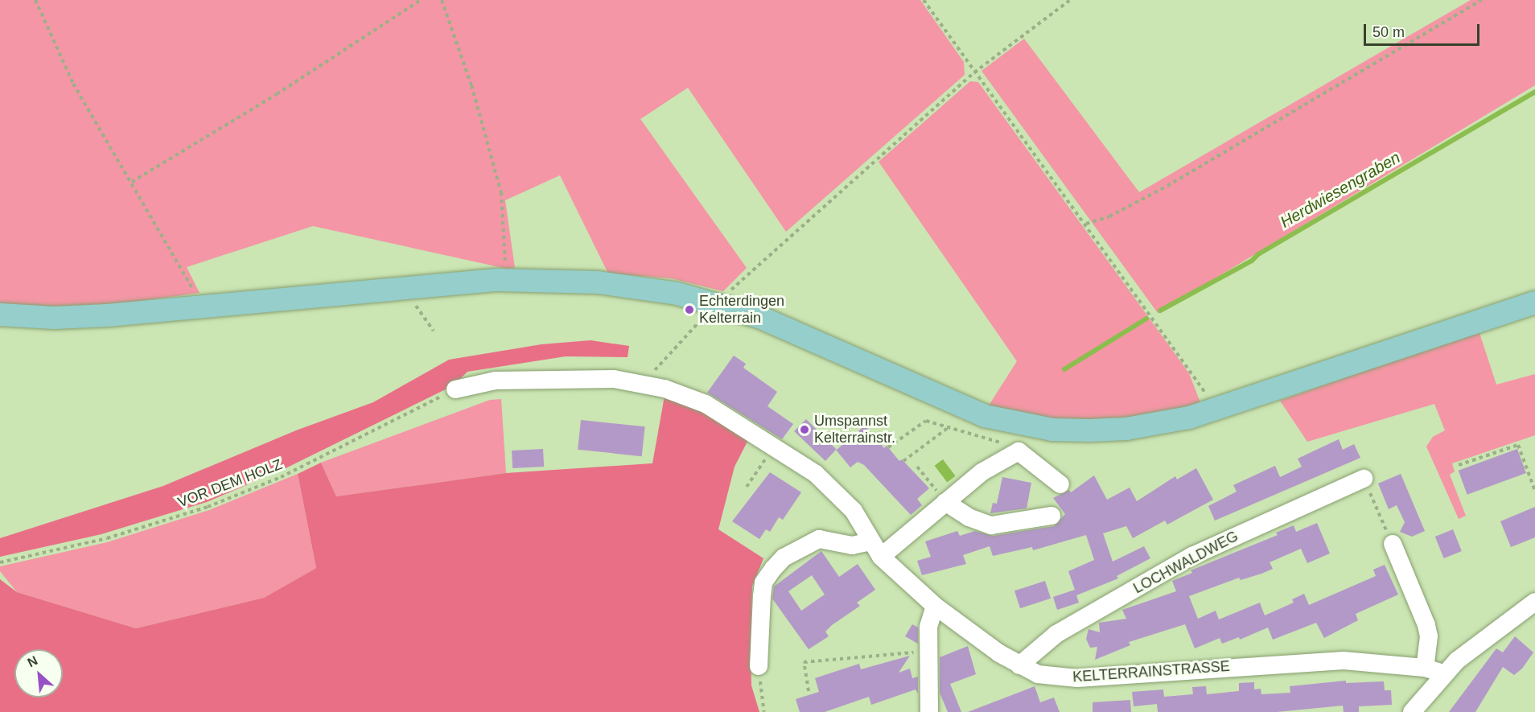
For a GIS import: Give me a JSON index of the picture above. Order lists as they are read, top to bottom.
{
  "streets": {
    "street": ["LOCHWALDWEG", "KELTERRAINSTRASSE"],
    "path": ["VOR DEM HOLZ"]
  },
  "crossings": [
    ["VOR DEM HOLZ", "KELTERRAINSTRASSE"],
    ["LOCHWALDWEG", "KELTERRAINSTRASSE"]
  ],
  "water": ["Herdwiesengraben"],
  "places": ["Echterdingen Kelterrain", "Umspannst Kelterrainstr."],
  "scale_bar": "50 m",
  "north": "top left"
}
